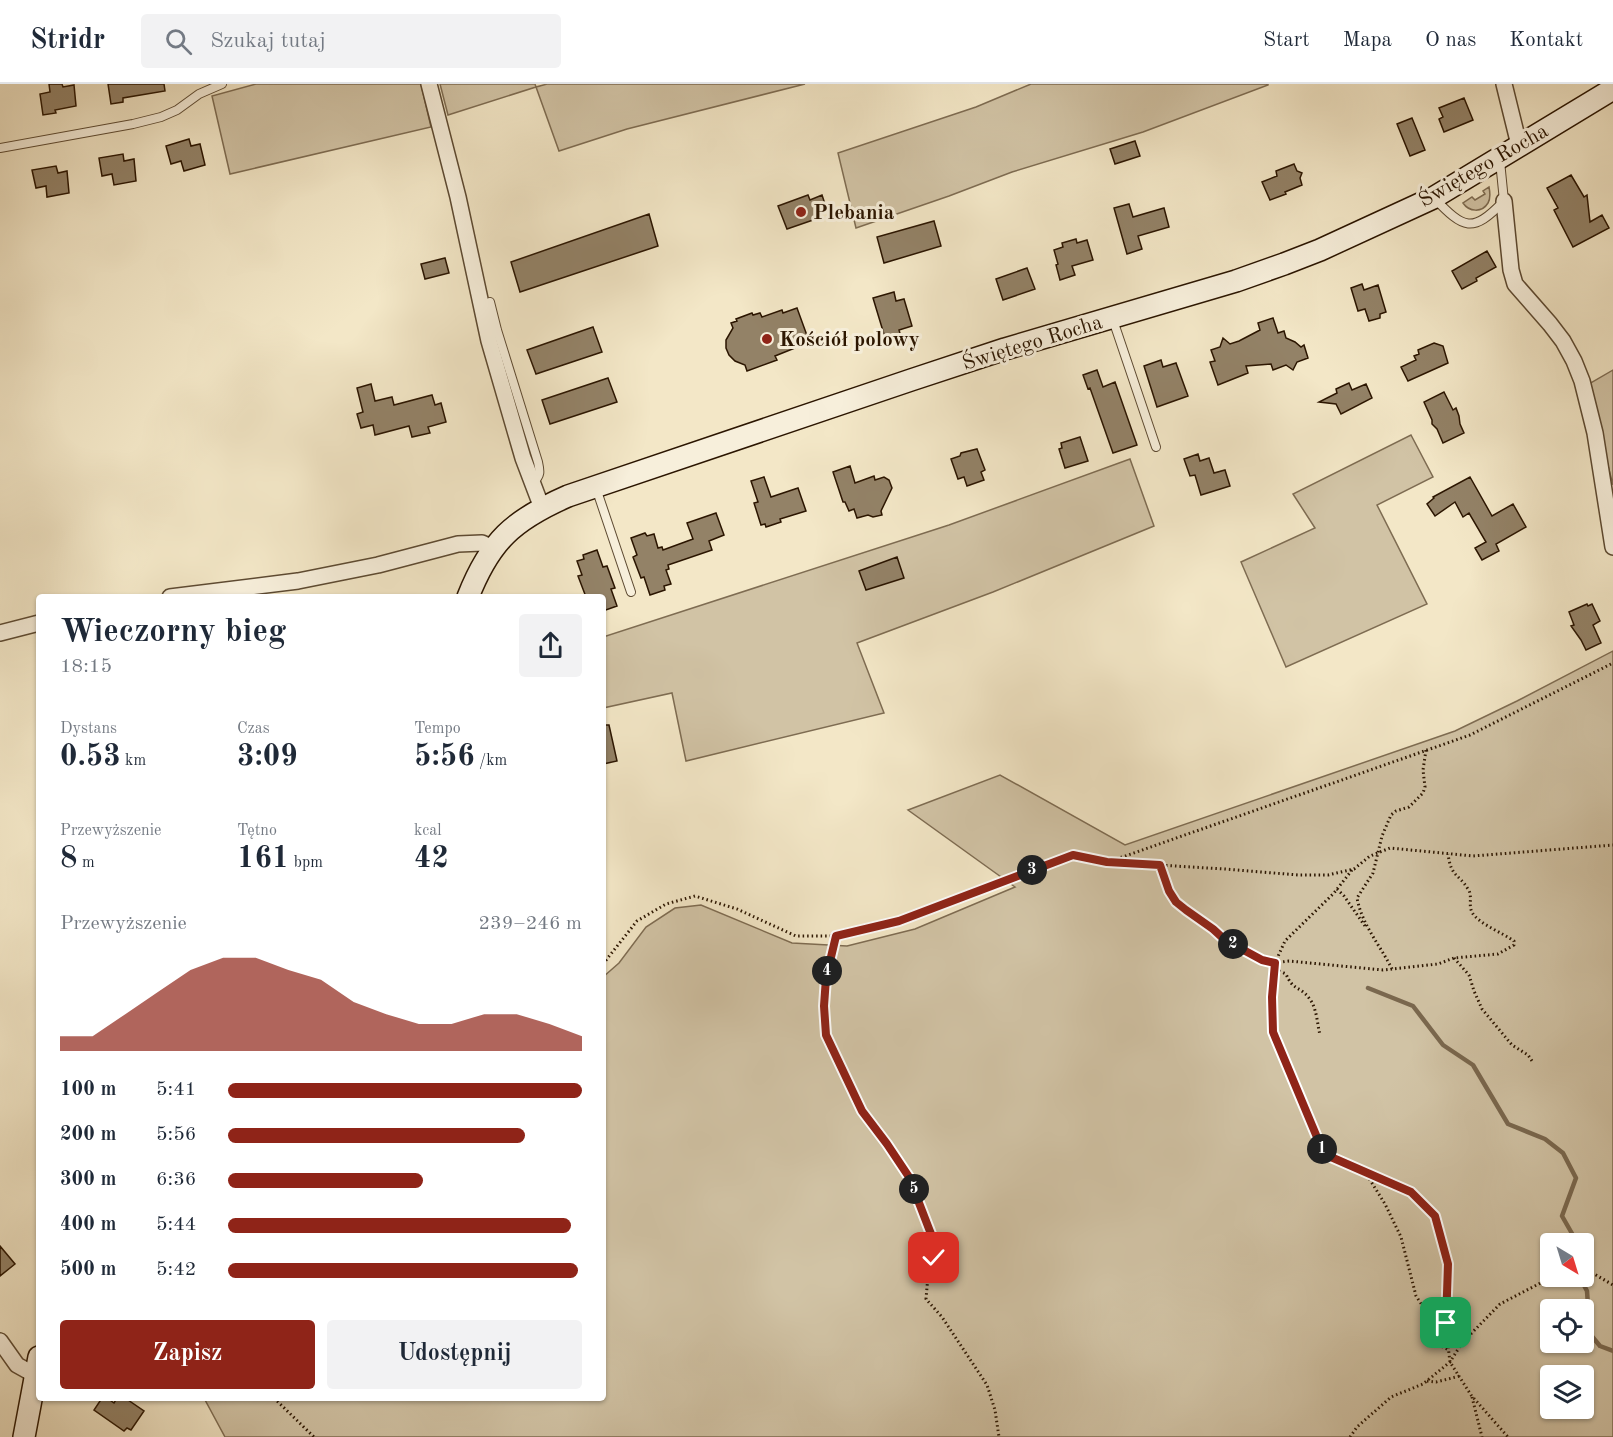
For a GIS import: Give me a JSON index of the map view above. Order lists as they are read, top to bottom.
{
  "streets": {
    "street": ["Świętego Rocha"]
  },
  "places": ["Plebania", "Kościół polowy"],
  "north": "bottom right",
  "page": {
    "header": "Stridr",
    "search": "Szukaj tutaj",
    "nav": [
      "Start",
      "Mapa",
      "O nas",
      "Kontakt"
    ],
    "heading": ["Wieczorny bieg", "18:15"],
    "stats": [
      ["Dystans", "0.53 km"],
      ["Czas", "3:09"],
      ["Tempo", "5:56 /km"],
      ["Przewyższenie", "8 m"],
      ["Tętno", "161 bpm"],
      ["kcal", "42"]
    ],
    "pins": [
      "3",
      "2",
      "4",
      "1",
      "5"
    ],
    "chart": ["Przewyższenie", "239–246 m"],
    "list": [
      {
        "name": "100 m",
        "note": "5:41"
      },
      {
        "name": "200 m",
        "note": "5:56"
      },
      {
        "name": "300 m",
        "note": "6:36"
      },
      {
        "name": "400 m",
        "note": "5:44"
      },
      {
        "name": "500 m",
        "note": "5:42"
      }
    ],
    "buttons": ["Zapisz", "Udostępnij"]
  }
}
